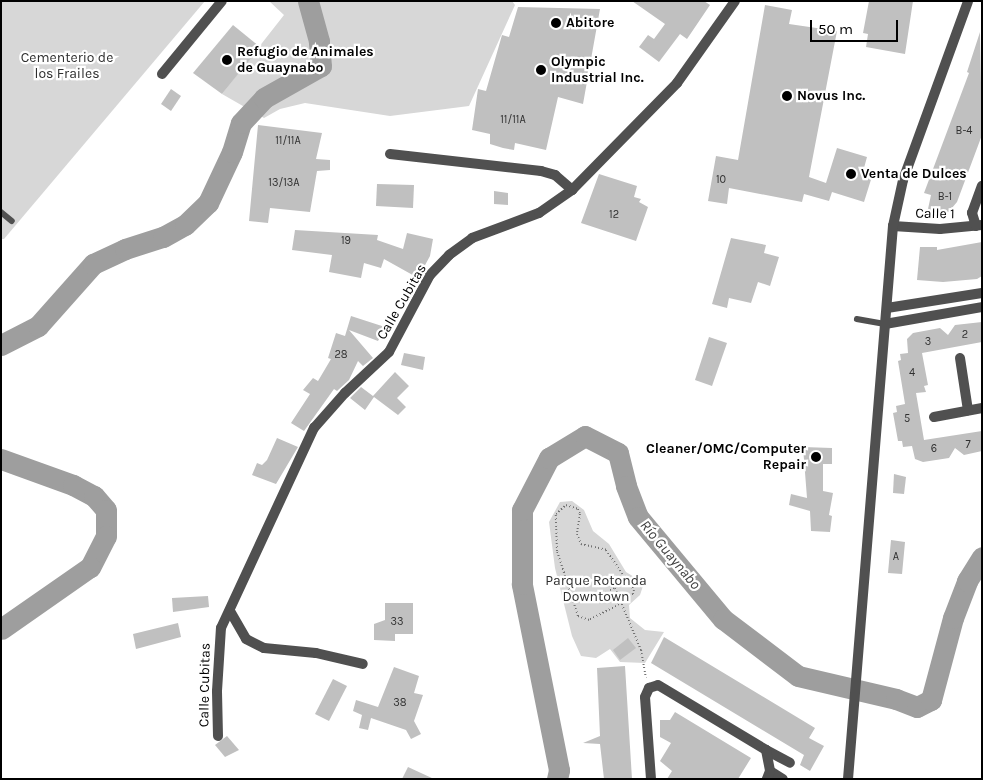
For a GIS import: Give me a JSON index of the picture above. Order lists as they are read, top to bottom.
{
  "streets": {
    "street": ["Calle 1", "Calle Cubitas"]
  },
  "water": ["Río Guaynabo"],
  "parks": ["Cementerio de los Frailes", "Parque Rotonda Downtown"],
  "places": [
    "Abitore",
    "Refugio de Animales de Guaynabo",
    "Olympic Industrial Inc.",
    "Novus Inc.",
    "Venta de Dulces",
    "Cleaner/OMC/Computer Repair"
  ],
  "house_numbers": [
    "11/11A",
    "B-4",
    "11/11A",
    "10",
    "13/13A",
    "B-1",
    "12",
    "19",
    "2",
    "3",
    "28",
    "4",
    "5",
    "7",
    "6",
    "A",
    "33",
    "38"
  ],
  "scale_bar": "50 m"
}
